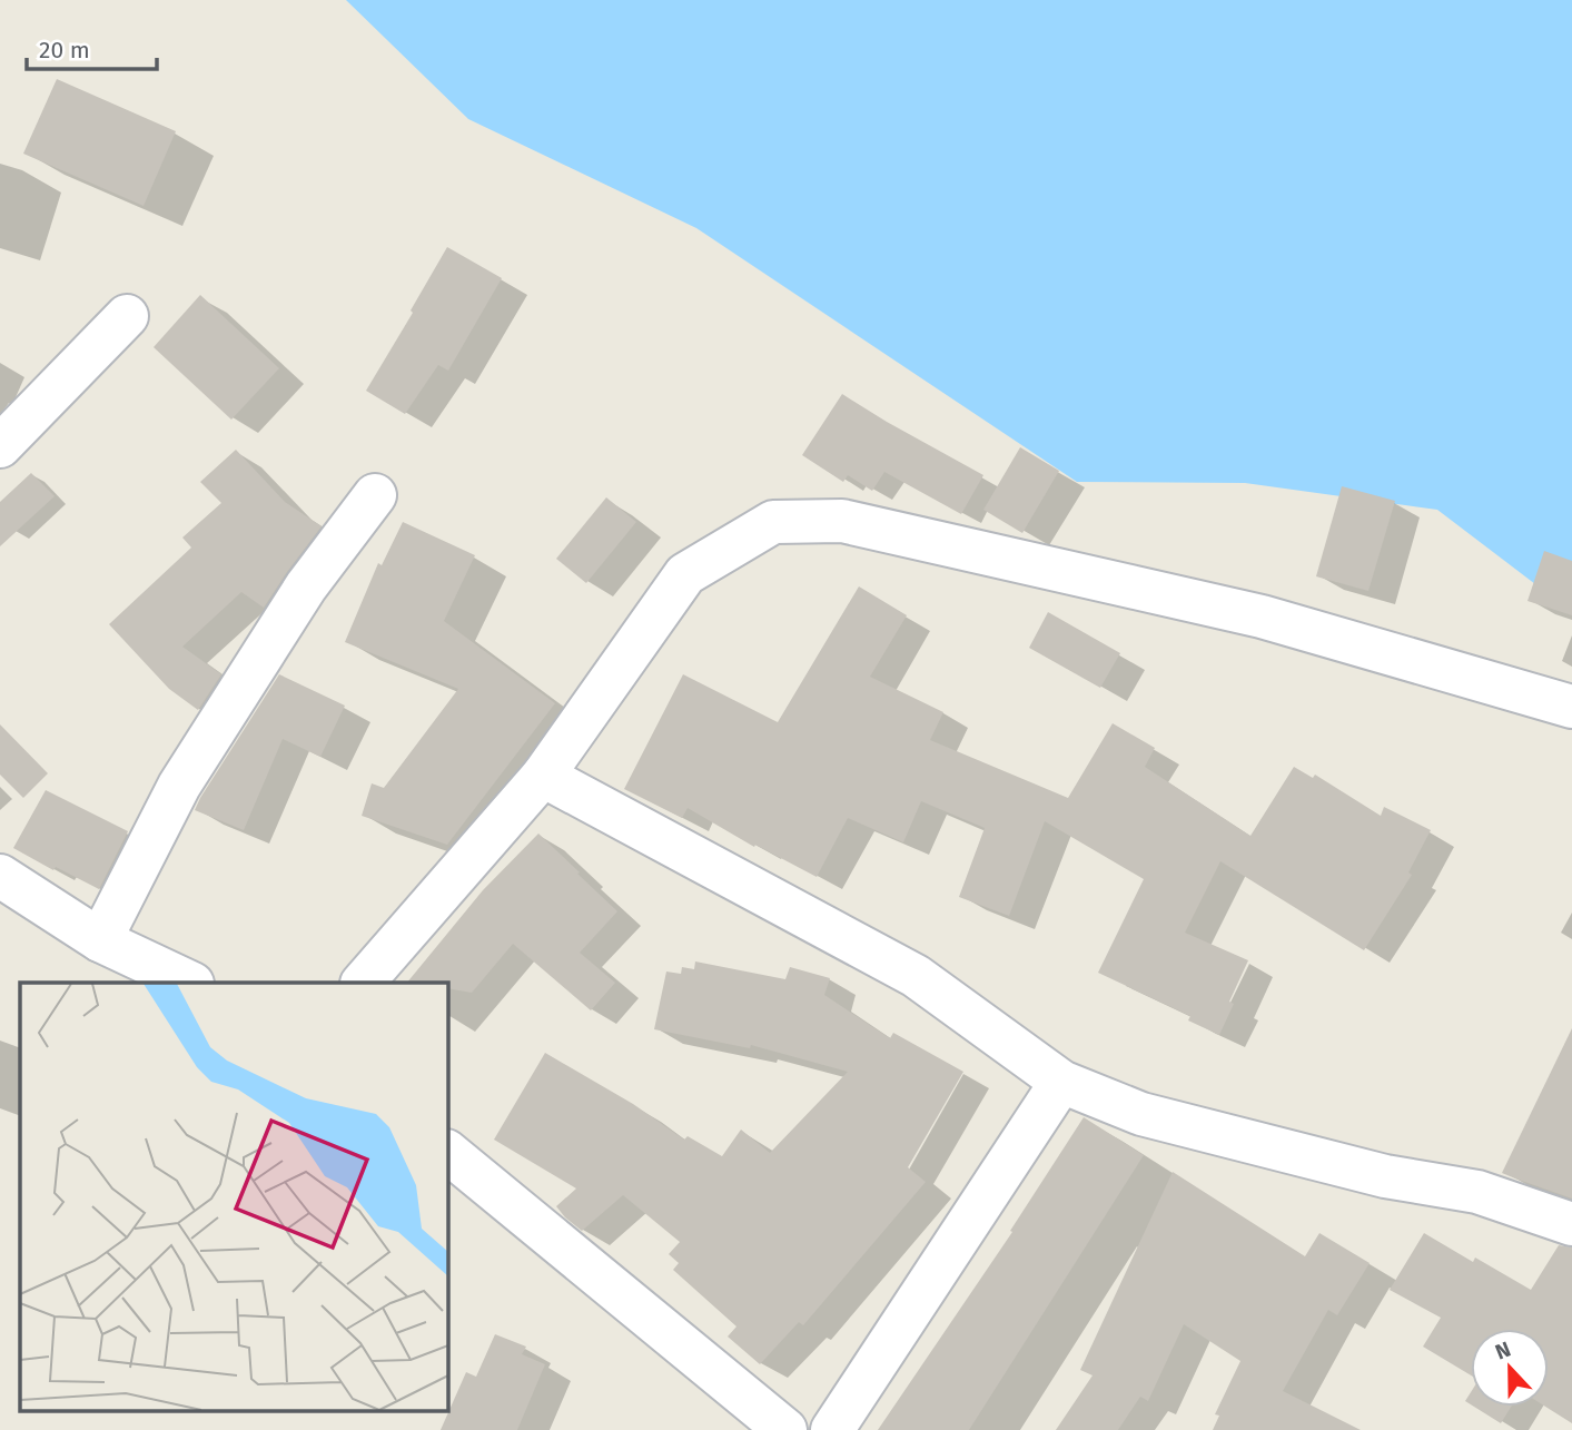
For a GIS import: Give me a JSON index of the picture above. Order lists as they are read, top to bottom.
{
  "scale_bar": "20 m",
  "north": "top"
}
